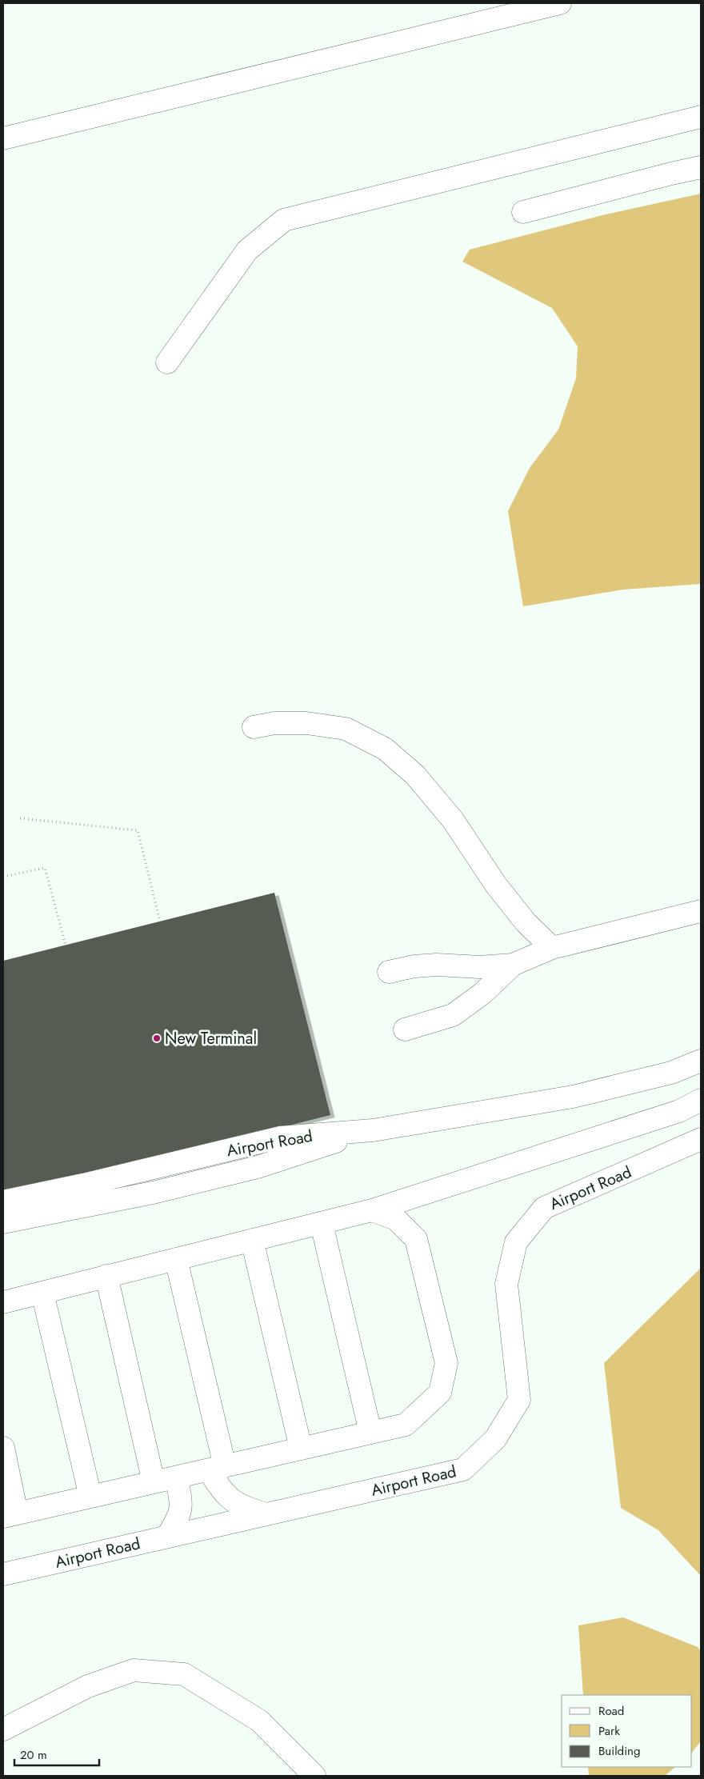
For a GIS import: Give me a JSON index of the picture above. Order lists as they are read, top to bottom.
{
  "streets": {
    "lane": ["Airport Road"]
  },
  "places": ["New Terminal"],
  "legend": ["Road", "Park", "Building"],
  "scale_bar": "20 m"
}
